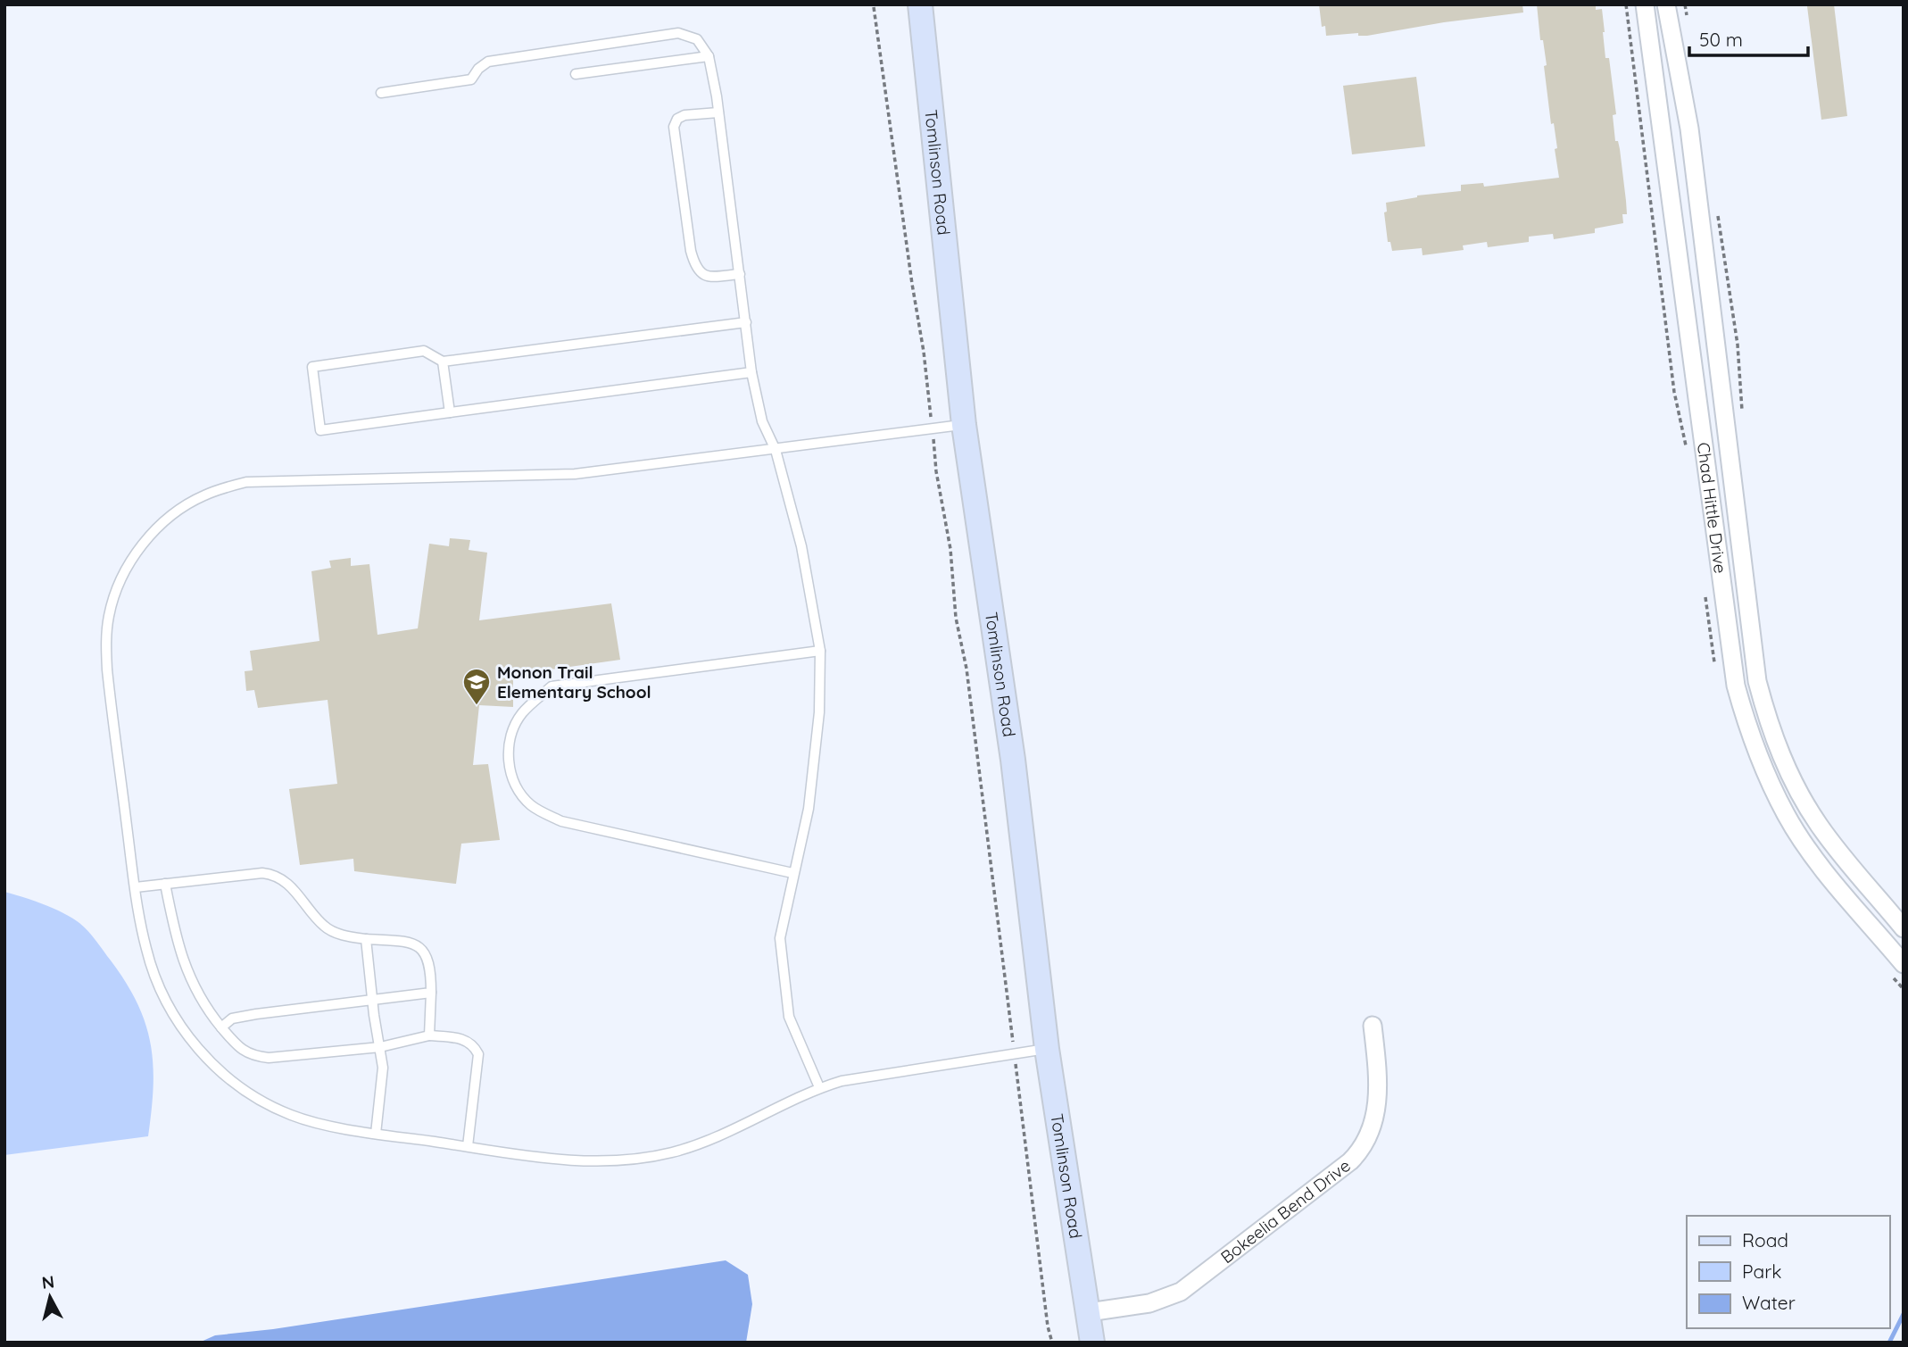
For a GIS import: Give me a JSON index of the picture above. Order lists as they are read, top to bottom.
{
  "streets": {
    "street": ["Tomlinson Road", "Chad Hittle Drive", "Bokeelia Bend Drive"]
  },
  "crossings": [
    ["Tomlinson Road", "Bokeelia Bend Drive"]
  ],
  "places": {
    "school or university": ["Monon Trail Elementary School"]
  },
  "legend": ["Road", "Park", "Water"],
  "scale_bar": "50 m",
  "north": "top"
}
